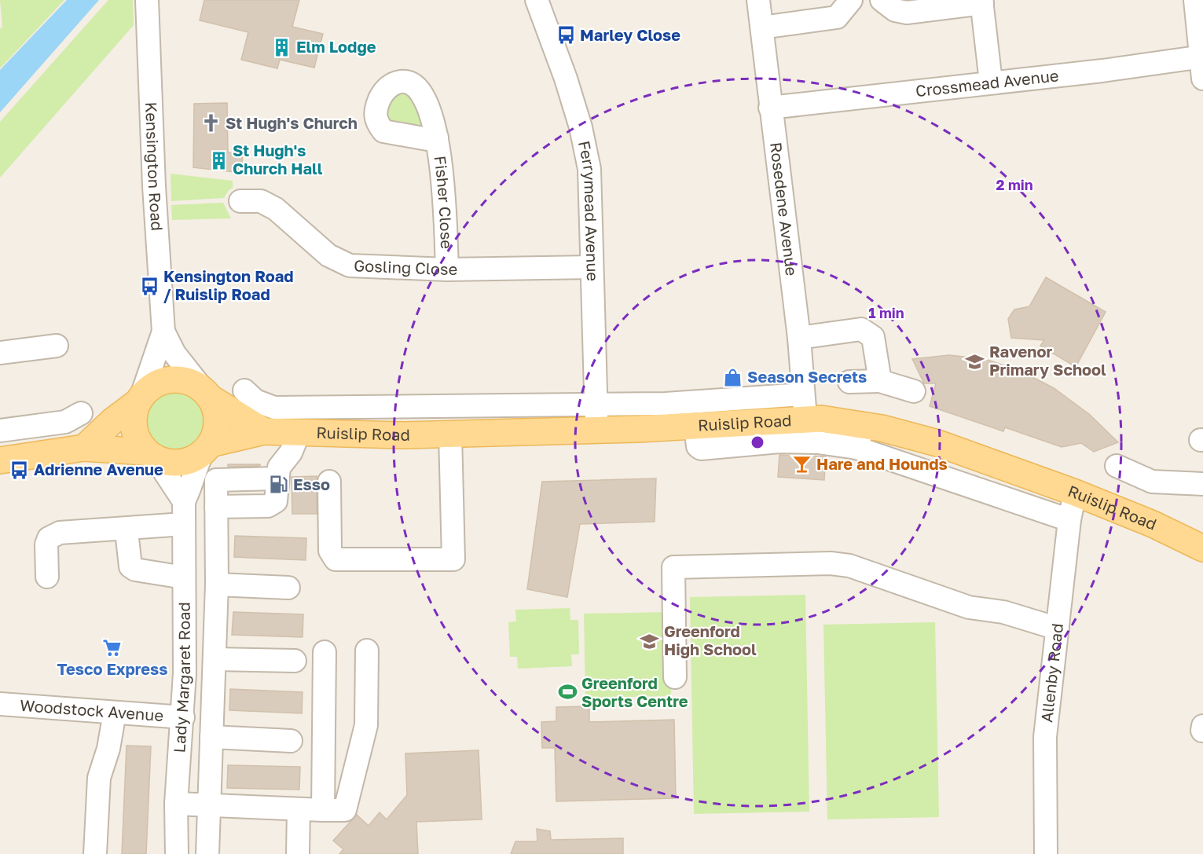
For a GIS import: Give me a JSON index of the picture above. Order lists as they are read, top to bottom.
{
  "streets": {
    "main road": ["Ruislip Road"],
    "street": [
      "Crossmead Avenue",
      "Kensington Road",
      "Fisher Close",
      "Rosedene Avenue",
      "Ferrymead Avenue",
      "Gosling Close",
      "Allenby Road",
      "Lady Margaret Road",
      "Woodstock Avenue"
    ]
  },
  "crossings": [
    ["Crossmead Avenue", "Rosedene Avenue"],
    ["Kensington Road", "Ruislip Road"],
    ["Kensington Road", "Lady Margaret Road"],
    ["Fisher Close", "Gosling Close"],
    ["Rosedene Avenue", "Ruislip Road"],
    ["Ferrymead Avenue", "Gosling Close"],
    ["Ferrymead Avenue", "Ruislip Road"],
    ["Ruislip Road", "Allenby Road"],
    ["Ruislip Road", "Lady Margaret Road"],
    ["Lady Margaret Road", "Woodstock Avenue"]
  ],
  "places": {
    "bus stop": ["Marley Close", "Kensington Road / Ruislip Road", "Adrienne Avenue"],
    "building": ["Elm Lodge", "St Hugh's Church Hall"],
    "church": ["St Hugh's Church"],
    "school or university": ["Ravenor Primary School", "Greenford High School"],
    "shop": ["Season Secrets"],
    "bar": ["Hare and Hounds"],
    "fuel station": ["Esso"],
    "supermarket": ["Tesco Express"],
    "sports": ["Greenford Sports Centre"]
  },
  "rings": ["2 min", "1 min"]
}
